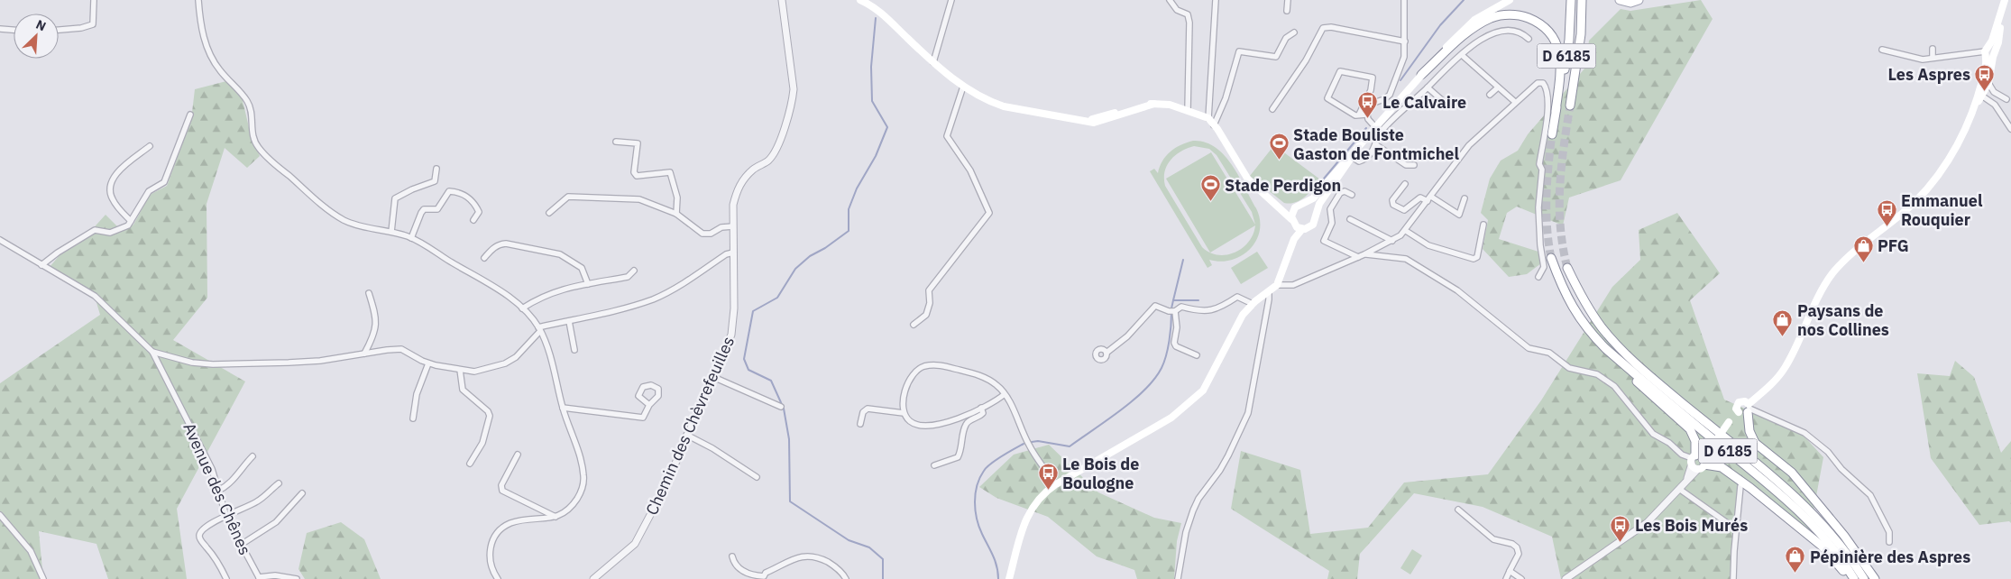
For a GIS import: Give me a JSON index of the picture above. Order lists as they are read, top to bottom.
{
  "streets": {
    "main road": ["D 6185"],
    "street": ["Chemin des Chèvrefeuilles", "Avenue des Chênes"]
  },
  "places": {
    "bus stop": [
      "Les Aspres",
      "Le Calvaire",
      "Emmanuel Rouquier",
      "Le Bois de Boulogne",
      "Les Bois Murés"
    ],
    "sports": ["Stade Bouliste Gaston de Fontmichel", "Stade Perdigon"],
    "shop": ["PFG", "Paysans de nos Collines", "Pépinière des Aspres"]
  },
  "north": "top right"
}
